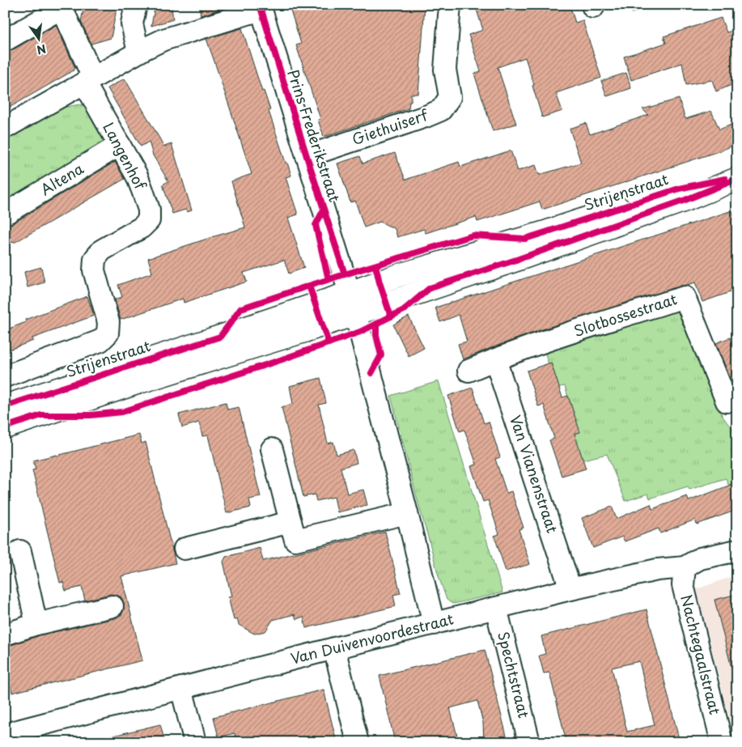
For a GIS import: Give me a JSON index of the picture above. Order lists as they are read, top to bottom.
{
  "streets": {
    "street": [
      "Giethuiserf",
      "Prins Frederikstraat",
      "Langenhof",
      "Altena",
      "Strijenstraat",
      "Slotbossestraat",
      "Van Vianenstraat",
      "Van Duivenvoordestraat",
      "Nachtegaalstraat",
      "Spechtstraat"
    ]
  },
  "crossings": [
    ["Giethuiserf", "Prins Frederikstraat"],
    ["Prins Frederikstraat", "Strijenstraat"],
    ["Prins Frederikstraat", "Van Duivenvoordestraat"],
    ["Langenhof", "Altena"],
    ["Slotbossestraat", "Van Vianenstraat"],
    ["Van Vianenstraat", "Van Duivenvoordestraat"],
    ["Van Duivenvoordestraat", "Nachtegaalstraat"],
    ["Van Duivenvoordestraat", "Spechtstraat"]
  ],
  "north": "bottom"
}
